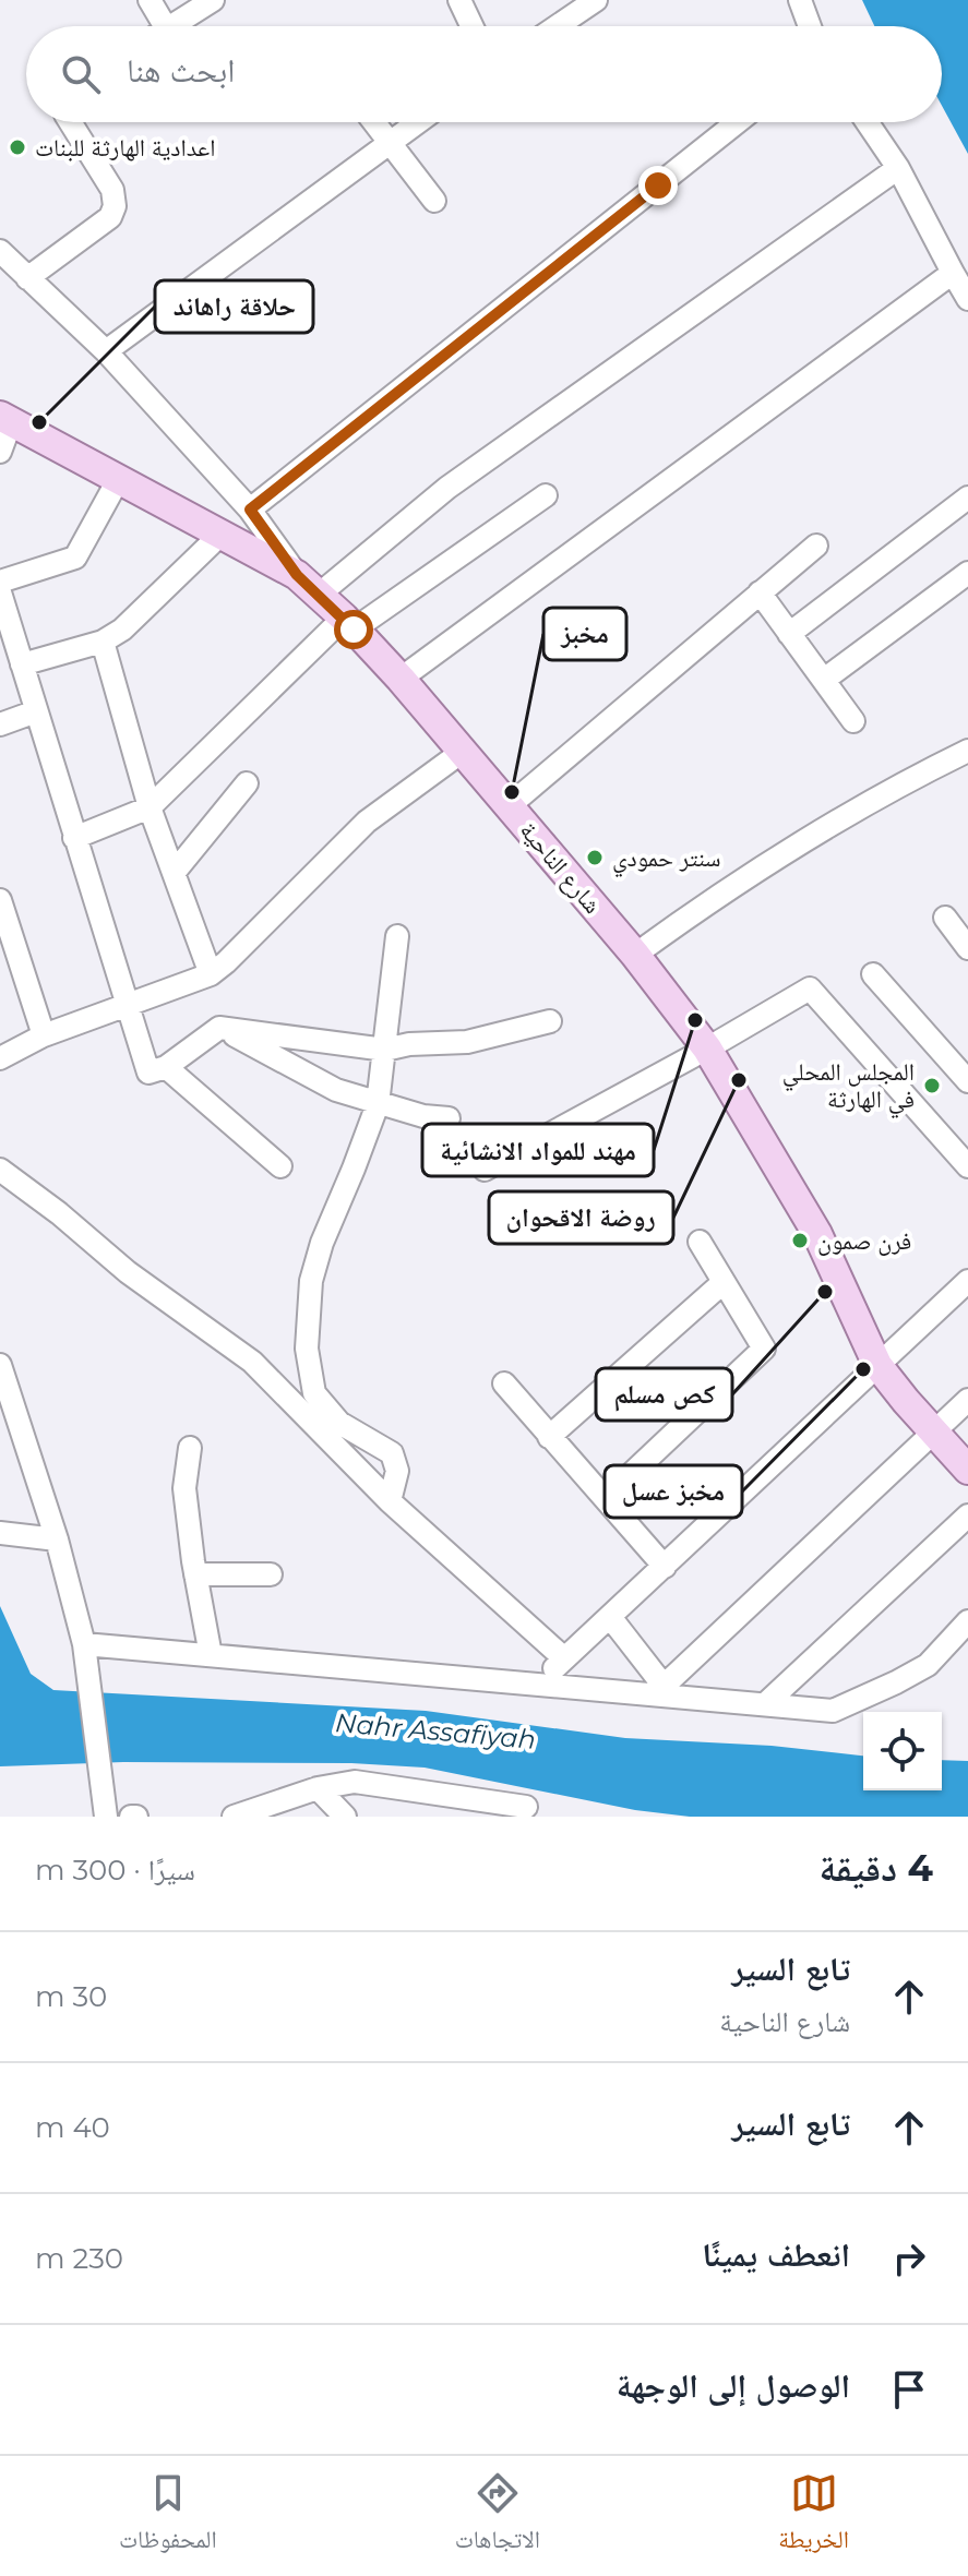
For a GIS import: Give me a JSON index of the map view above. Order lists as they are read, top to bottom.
{
  "streets": {
    "main road": ["شارع الناحية"]
  },
  "water": ["Nahr Assafiyah"],
  "places": [
    "اعدادية الهارثة للبنات",
    "حلاقة راهاند",
    "مخبز",
    "سنتر حمودي",
    "مهند للمواد الانشائية",
    "روضة الاقحوان",
    "المجلس المحلي في الهارثة",
    "فرن صمون",
    "كص مسلم",
    "مخبز عسل"
  ],
  "page": {
    "search": "ابحث هنا",
    "heading": ["4 دقيقة", "سيرًا · 300 m"],
    "list": [
      ["تابع السير", "شارع الناحية", "30 m"],
      ["تابع السير", "40 m"],
      ["انعطف يمينًا", "230 m"],
      "الوصول إلى الوجهة"
    ],
    "nav": ["الخريطة", "الاتجاهات", "المحفوظات"]
  }
}
